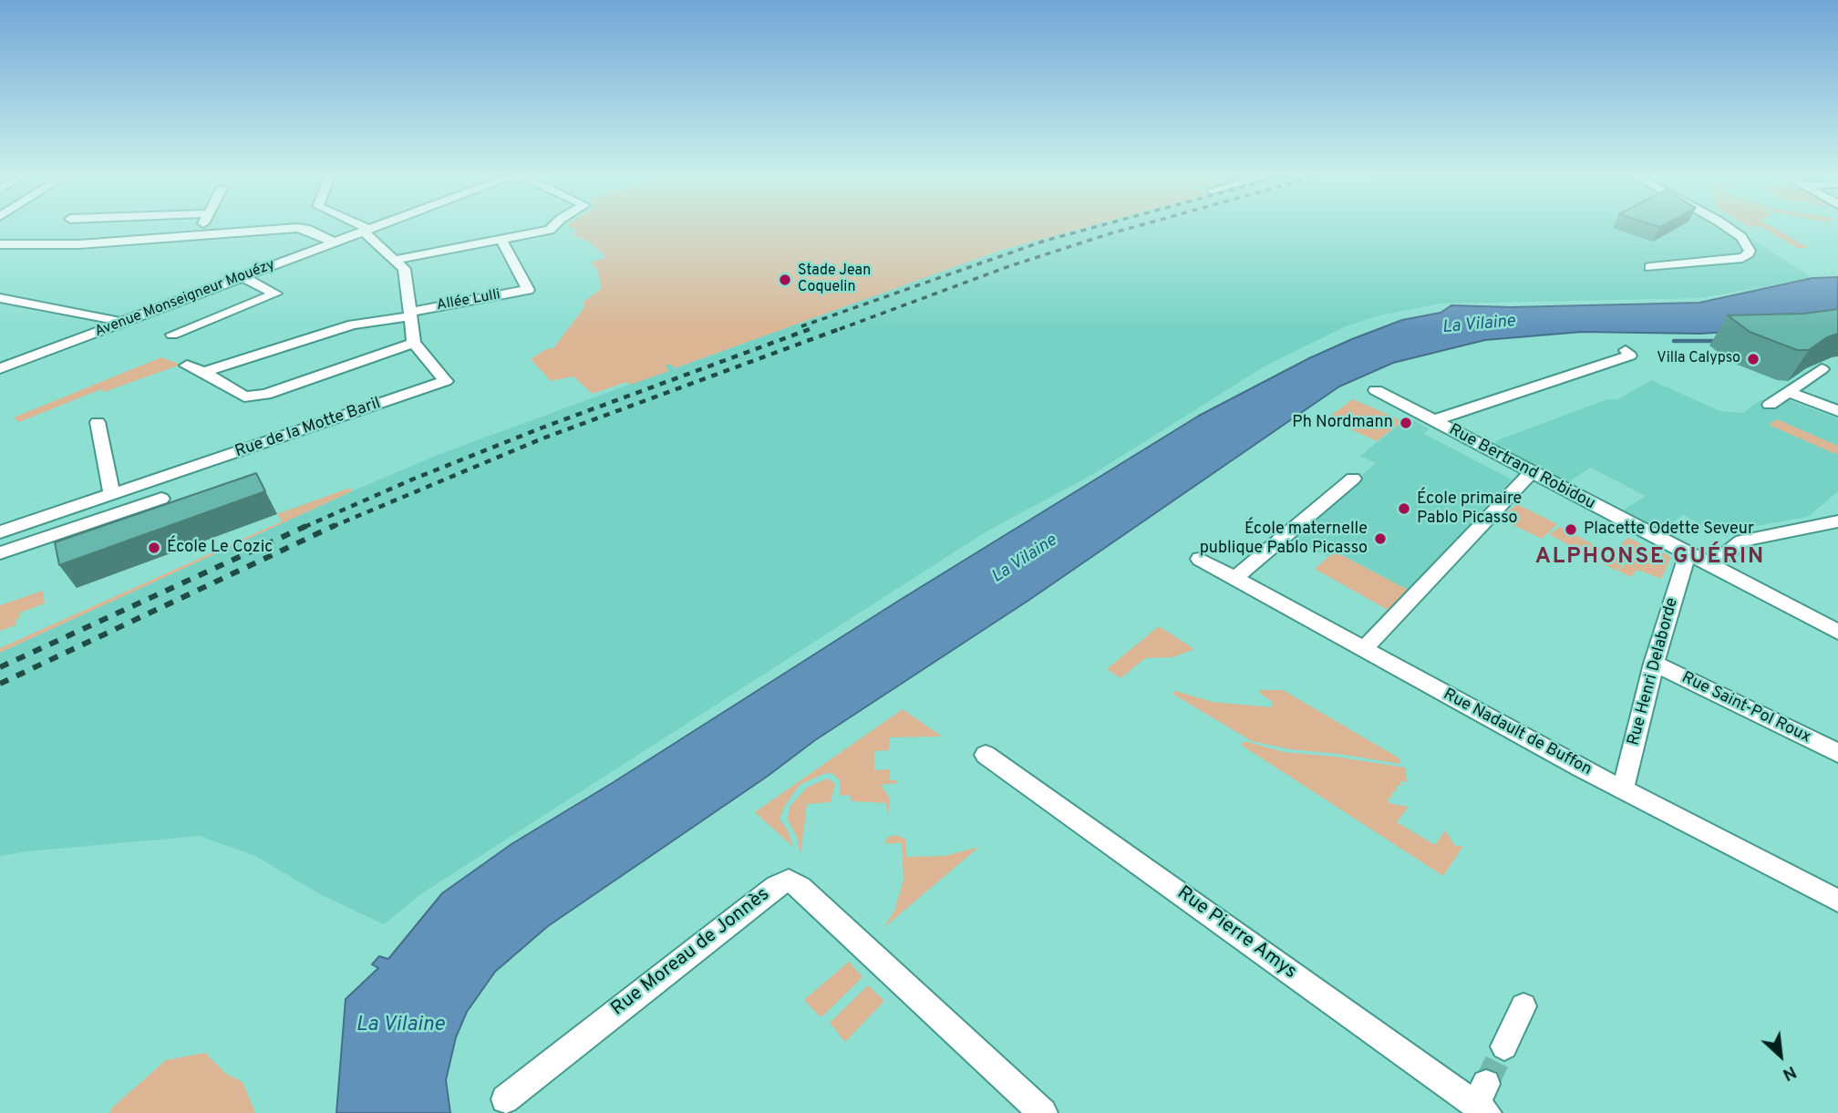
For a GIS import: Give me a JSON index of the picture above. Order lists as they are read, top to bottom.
{
  "streets": {
    "street": [
      "Avenue Monseigneur Mouézy",
      "Allée Lulli",
      "Rue de la Motte Baril",
      "Rue Bertrand Robidou",
      "Rue Henri Delaborde",
      "Rue Saint-Pol Roux",
      "Rue Nadault de Buffon",
      "Rue Pierre Amys",
      "Rue Moreau de Jonnès"
    ]
  },
  "crossings": [
    ["Rue Bertrand Robidou", "Rue Henri Delaborde"],
    ["Rue Henri Delaborde", "Rue Saint-Pol Roux"],
    ["Rue Henri Delaborde", "Rue Nadault de Buffon"]
  ],
  "districts": ["ALPHONSE GUÉRIN"],
  "water": ["La Vilaine"],
  "places": [
    "Stade Jean Coquelin",
    "Villa Calypso",
    "Ph Nordmann",
    "École primaire Pablo Picasso",
    "Placette Odette Seveur",
    "École maternelle publique Pablo Picasso",
    "École Le Cozic"
  ],
  "north": "bottom right"
}
